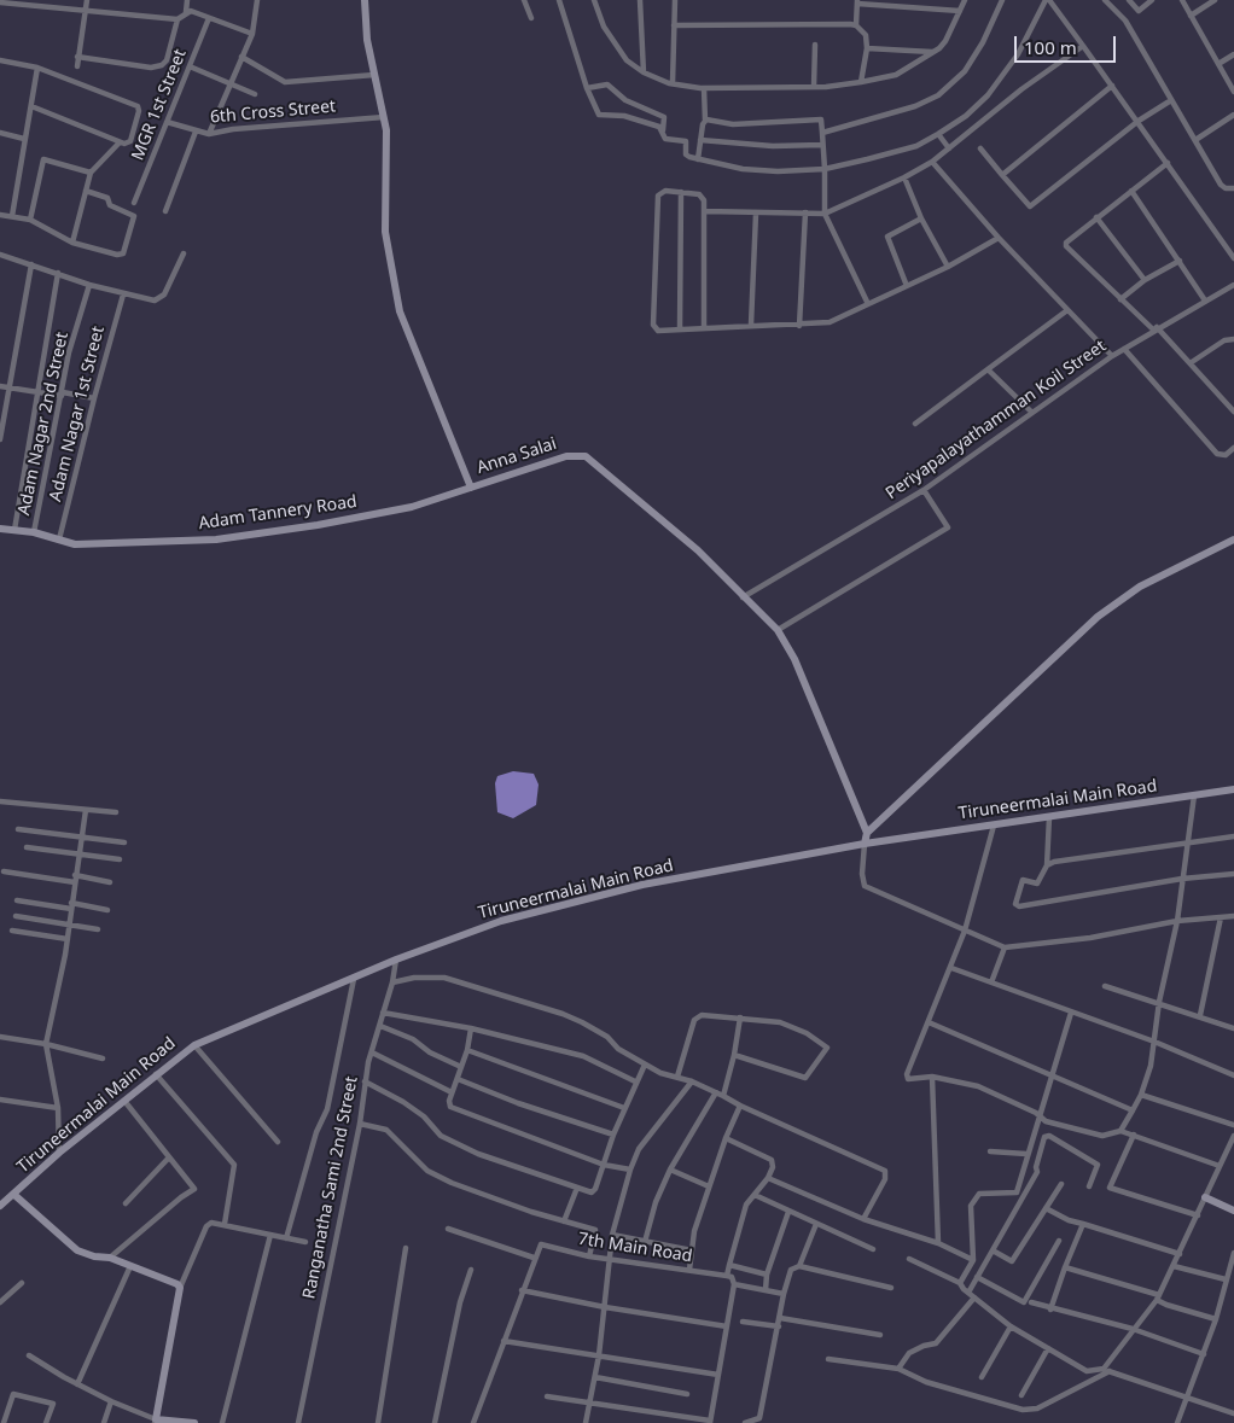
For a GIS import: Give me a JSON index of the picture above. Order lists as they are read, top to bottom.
{
  "streets": {
    "street": [
      "MGR 1st Street",
      "6th Cross Street",
      "Adam Nagar 1st Street",
      "Periyapalayathamman Koil Street",
      "Adam Nagar 2nd Street",
      "Anna Salai",
      "Adam Tannery Road",
      "Tiruneermalai Main Road",
      "Ranganatha Sami 2nd Street",
      "7th Main Road"
    ]
  },
  "crossings": [
    ["MGR 1st Street", "6th Cross Street"],
    ["6th Cross Street", "Anna Salai"],
    ["Adam Nagar 1st Street", "Adam Tannery Road"],
    ["Periyapalayathamman Koil Street", "Anna Salai"],
    ["Adam Nagar 2nd Street", "Adam Tannery Road"],
    ["Anna Salai", "Adam Tannery Road"],
    ["Tiruneermalai Main Road", "Ranganatha Sami 2nd Street"]
  ],
  "scale_bar": "100 m"
}
